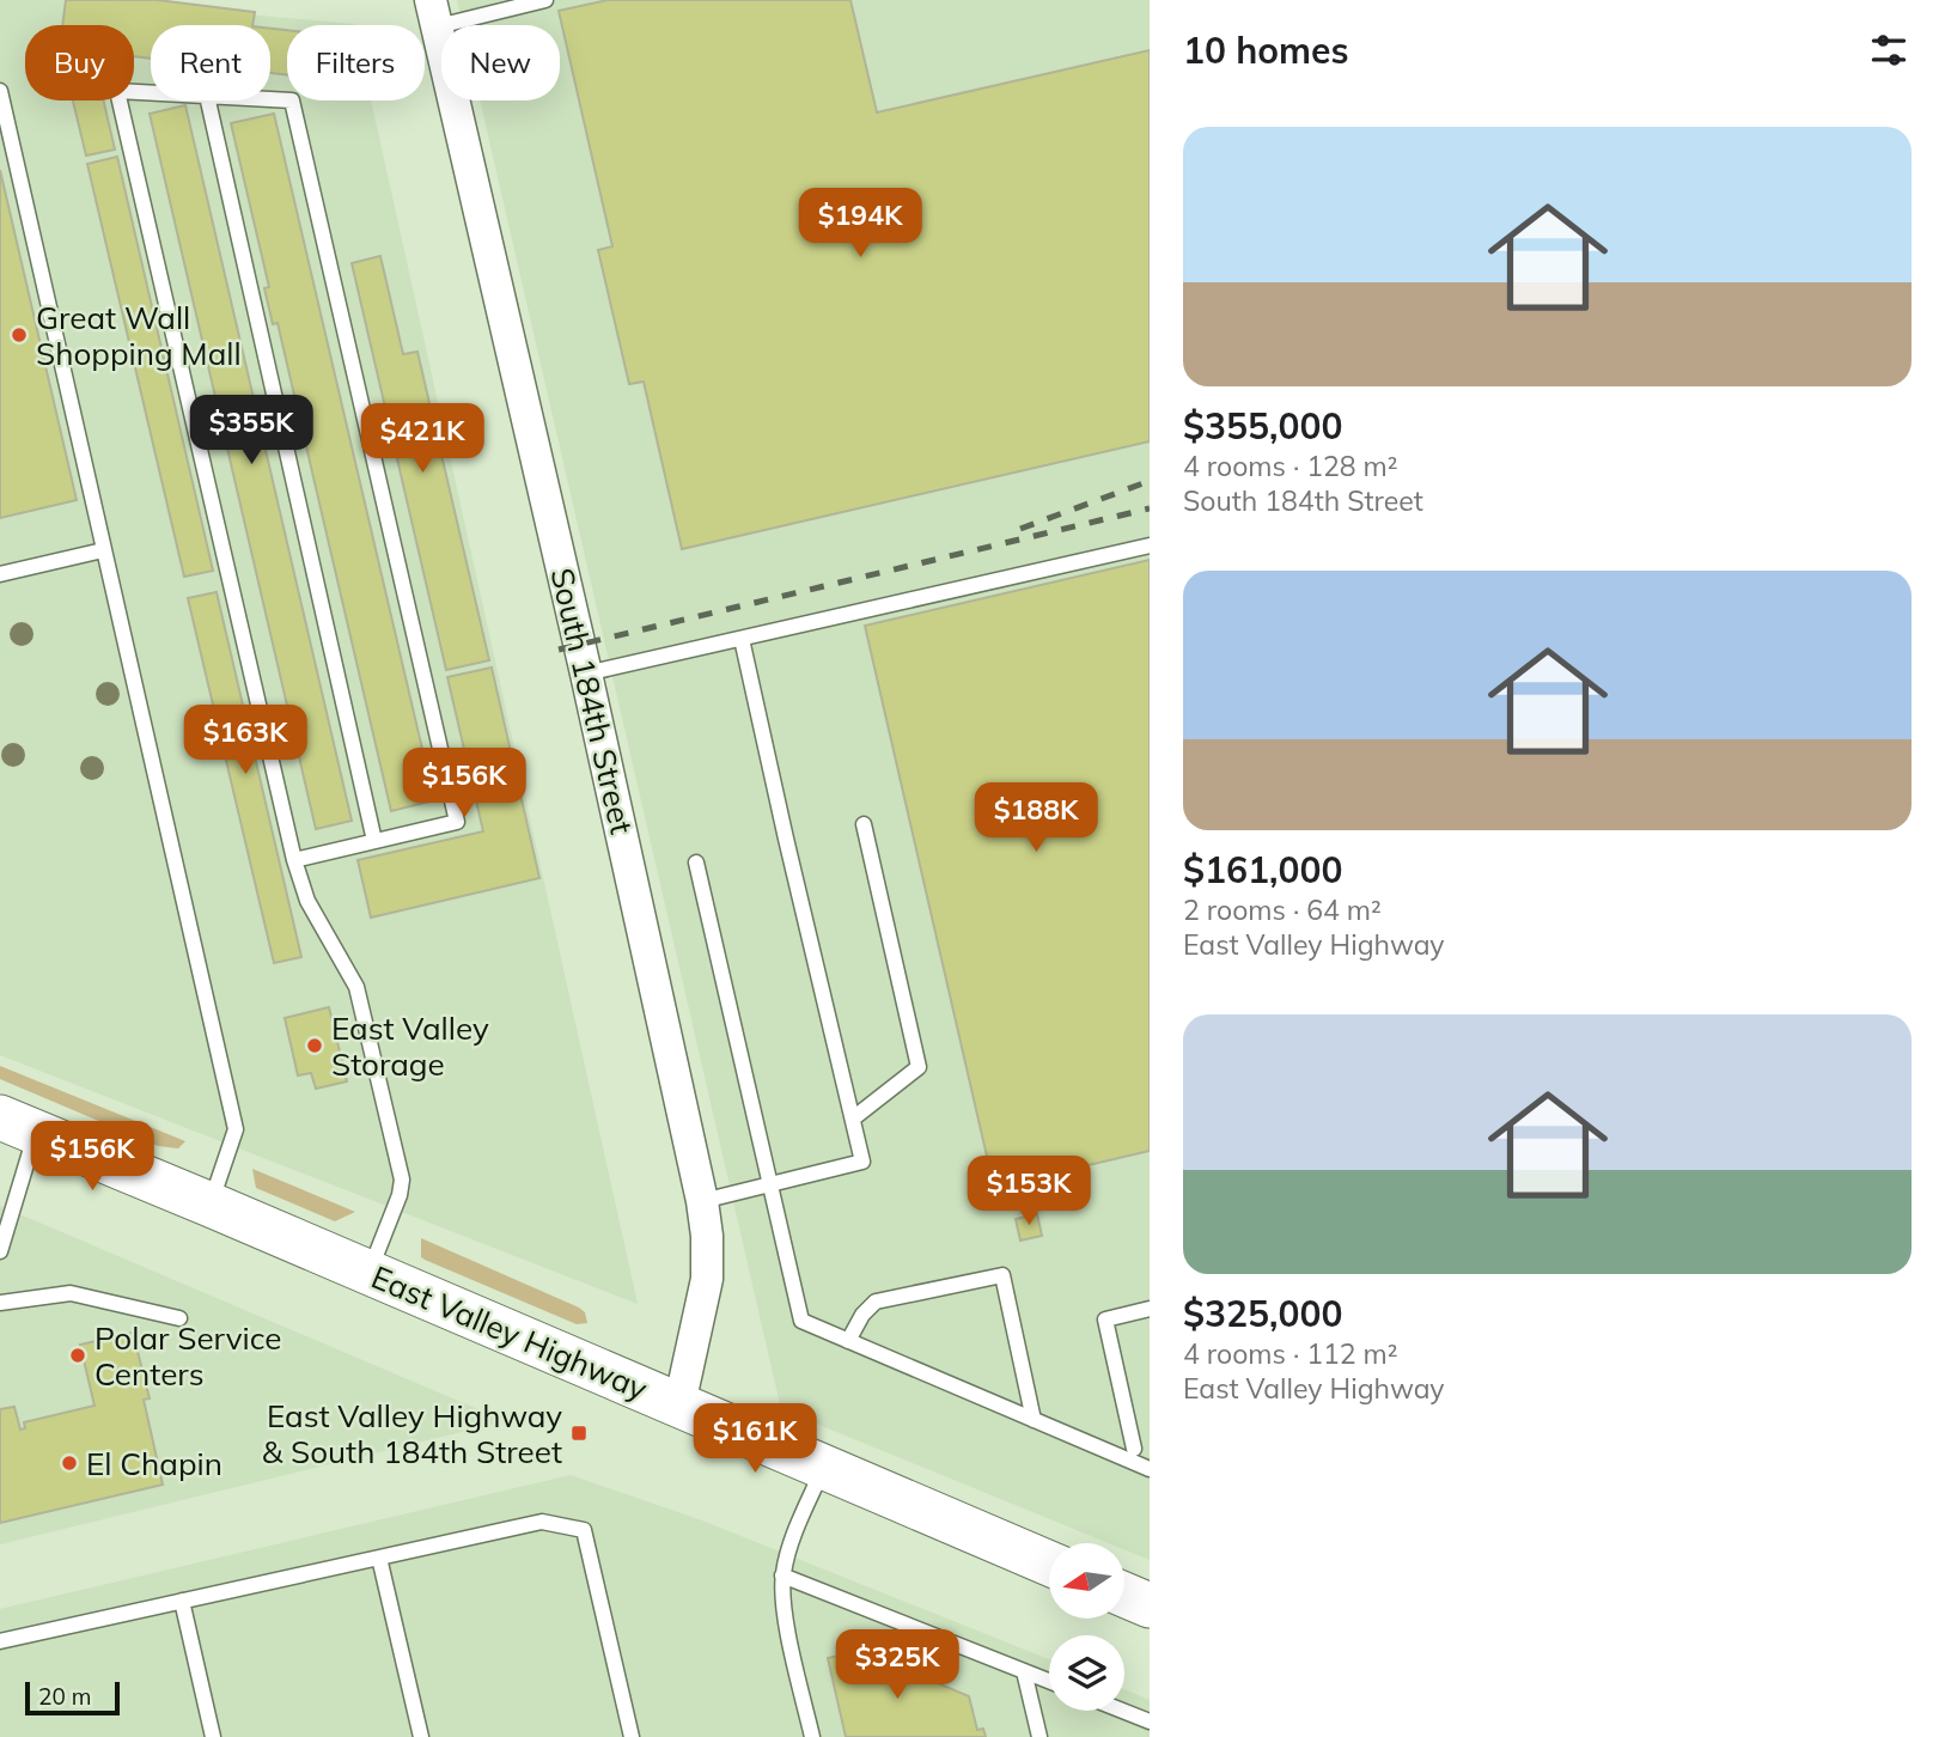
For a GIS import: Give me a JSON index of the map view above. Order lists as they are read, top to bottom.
{
  "streets": {
    "main road": ["East Valley Highway"],
    "street": ["South 184th Street"]
  },
  "crossings": [
    ["South 184th Street", "East Valley Highway"]
  ],
  "places": {
    "other": [
      "Great Wall Shopping Mall",
      "East Valley Storage",
      "Polar Service Centers",
      "El Chapin"
    ],
    "transit": ["East Valley Highway & South 184th Street"]
  },
  "scale_bar": "20 m",
  "north": "left",
  "page": {
    "heading": "10 homes",
    "chip": [
      "Buy",
      "Rent",
      "Filters",
      "New"
    ],
    "list": [
      {
        "name": "$355,000",
        "note": "4 rooms · 128 m² · South 184th Street"
      },
      {
        "name": "$161,000",
        "note": "2 rooms · 64 m² · East Valley Highway"
      },
      {
        "name": "$325,000",
        "note": "4 rooms · 112 m² · East Valley Highway"
      }
    ],
    "price": [
      "$194K",
      "$355K",
      "$421K",
      "$163K",
      "$156K",
      "$188K",
      "$156K",
      "$153K",
      "$161K",
      "$325K"
    ],
    "scale": "20 m"
  }
}
